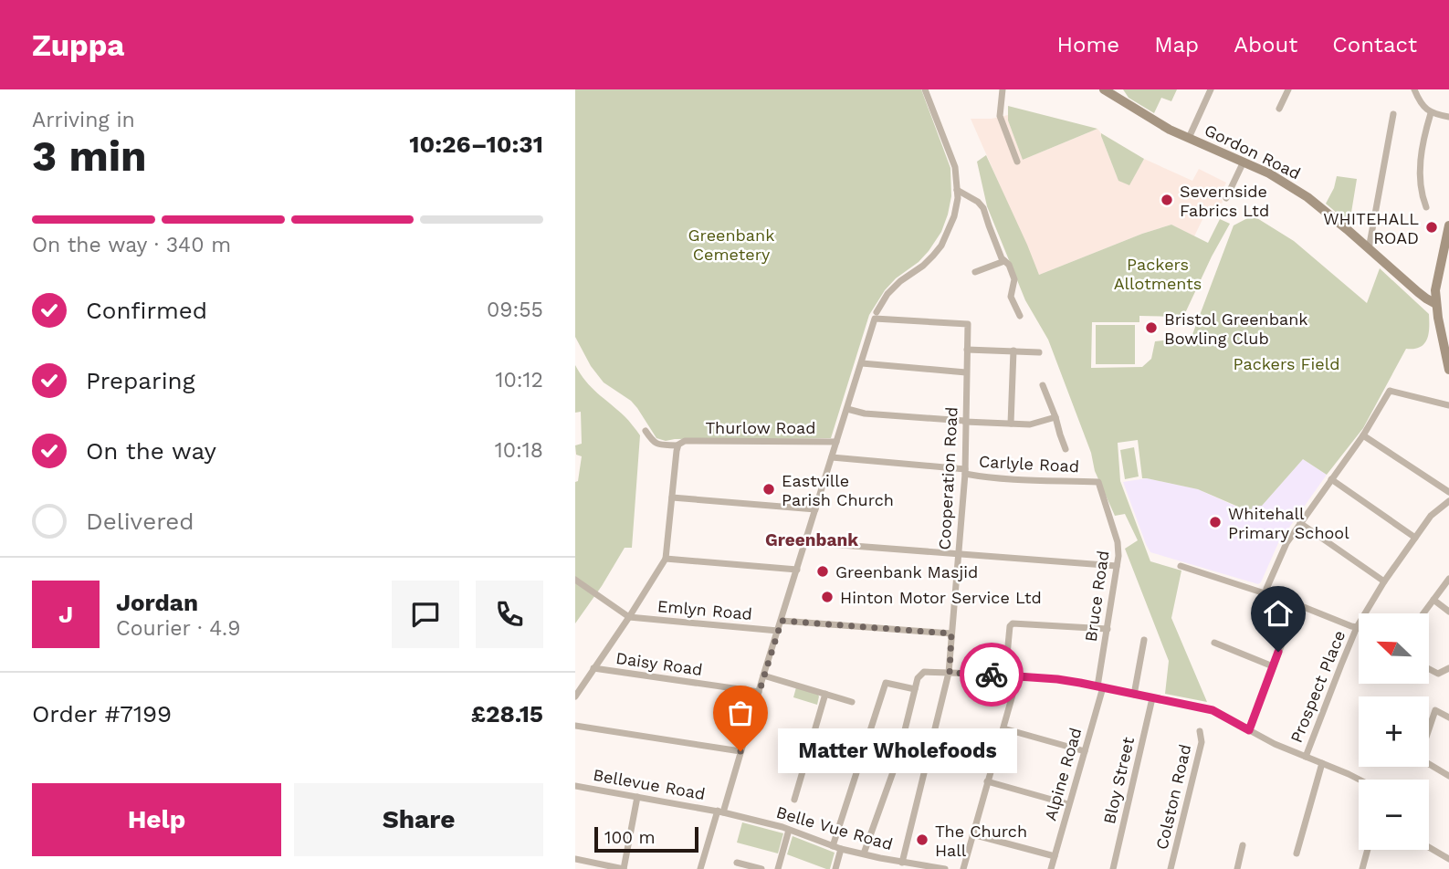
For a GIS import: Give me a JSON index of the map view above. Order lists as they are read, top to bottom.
{
  "streets": {
    "main road": ["Gordon Road"],
    "street": [
      "Thurlow Road",
      "Carlyle Road",
      "Cooperation Road",
      "Bruce Road",
      "Emlyn Road",
      "Daisy Road",
      "Prospect Place",
      "Alpine Road",
      "Bloy Street",
      "Bellevue Road",
      "Colston Road",
      "Belle Vue Road"
    ]
  },
  "crossings": [
    ["Carlyle Road", "Cooperation Road"],
    ["Carlyle Road", "Bruce Road"],
    ["Cooperation Road", "Belle Vue Road"],
    ["Bruce Road", "Alpine Road"],
    ["Bellevue Road", "Belle Vue Road"]
  ],
  "districts": ["Greenbank"],
  "parks": ["Greenbank Cemetery", "Packers Allotments", "Packers Field"],
  "places": [
    "Severnside Fabrics Ltd",
    "WHITEHALL ROAD",
    "Bristol Greenbank Bowling Club",
    "Eastville Parish Church",
    "Whitehall Primary School",
    "Greenbank Masjid",
    "Hinton Motor Service Ltd",
    "Matter Wholefoods",
    "The Church Hall"
  ],
  "scale_bar": "100 m",
  "north": "top left",
  "page": {
    "header": "Zuppa",
    "nav": [
      "Home",
      "Map",
      "About",
      "Contact"
    ],
    "heading": ["3 min", "Arriving in", "10:26–10:31"],
    "panel": [
      "Jordan",
      "Courier · 4.9",
      "Order #7199",
      "£28.15"
    ],
    "bar": "On the way · 340 m",
    "list": [
      ["Confirmed", "09:55"],
      ["Preparing", "10:12"],
      ["On the way", "10:18"],
      "Delivered"
    ],
    "round": "J",
    "map_buttons": ["+", "−"],
    "bubble": "Matter Wholefoods",
    "buttons": ["Help", "Share"],
    "scale": "100 m"
  }
}
